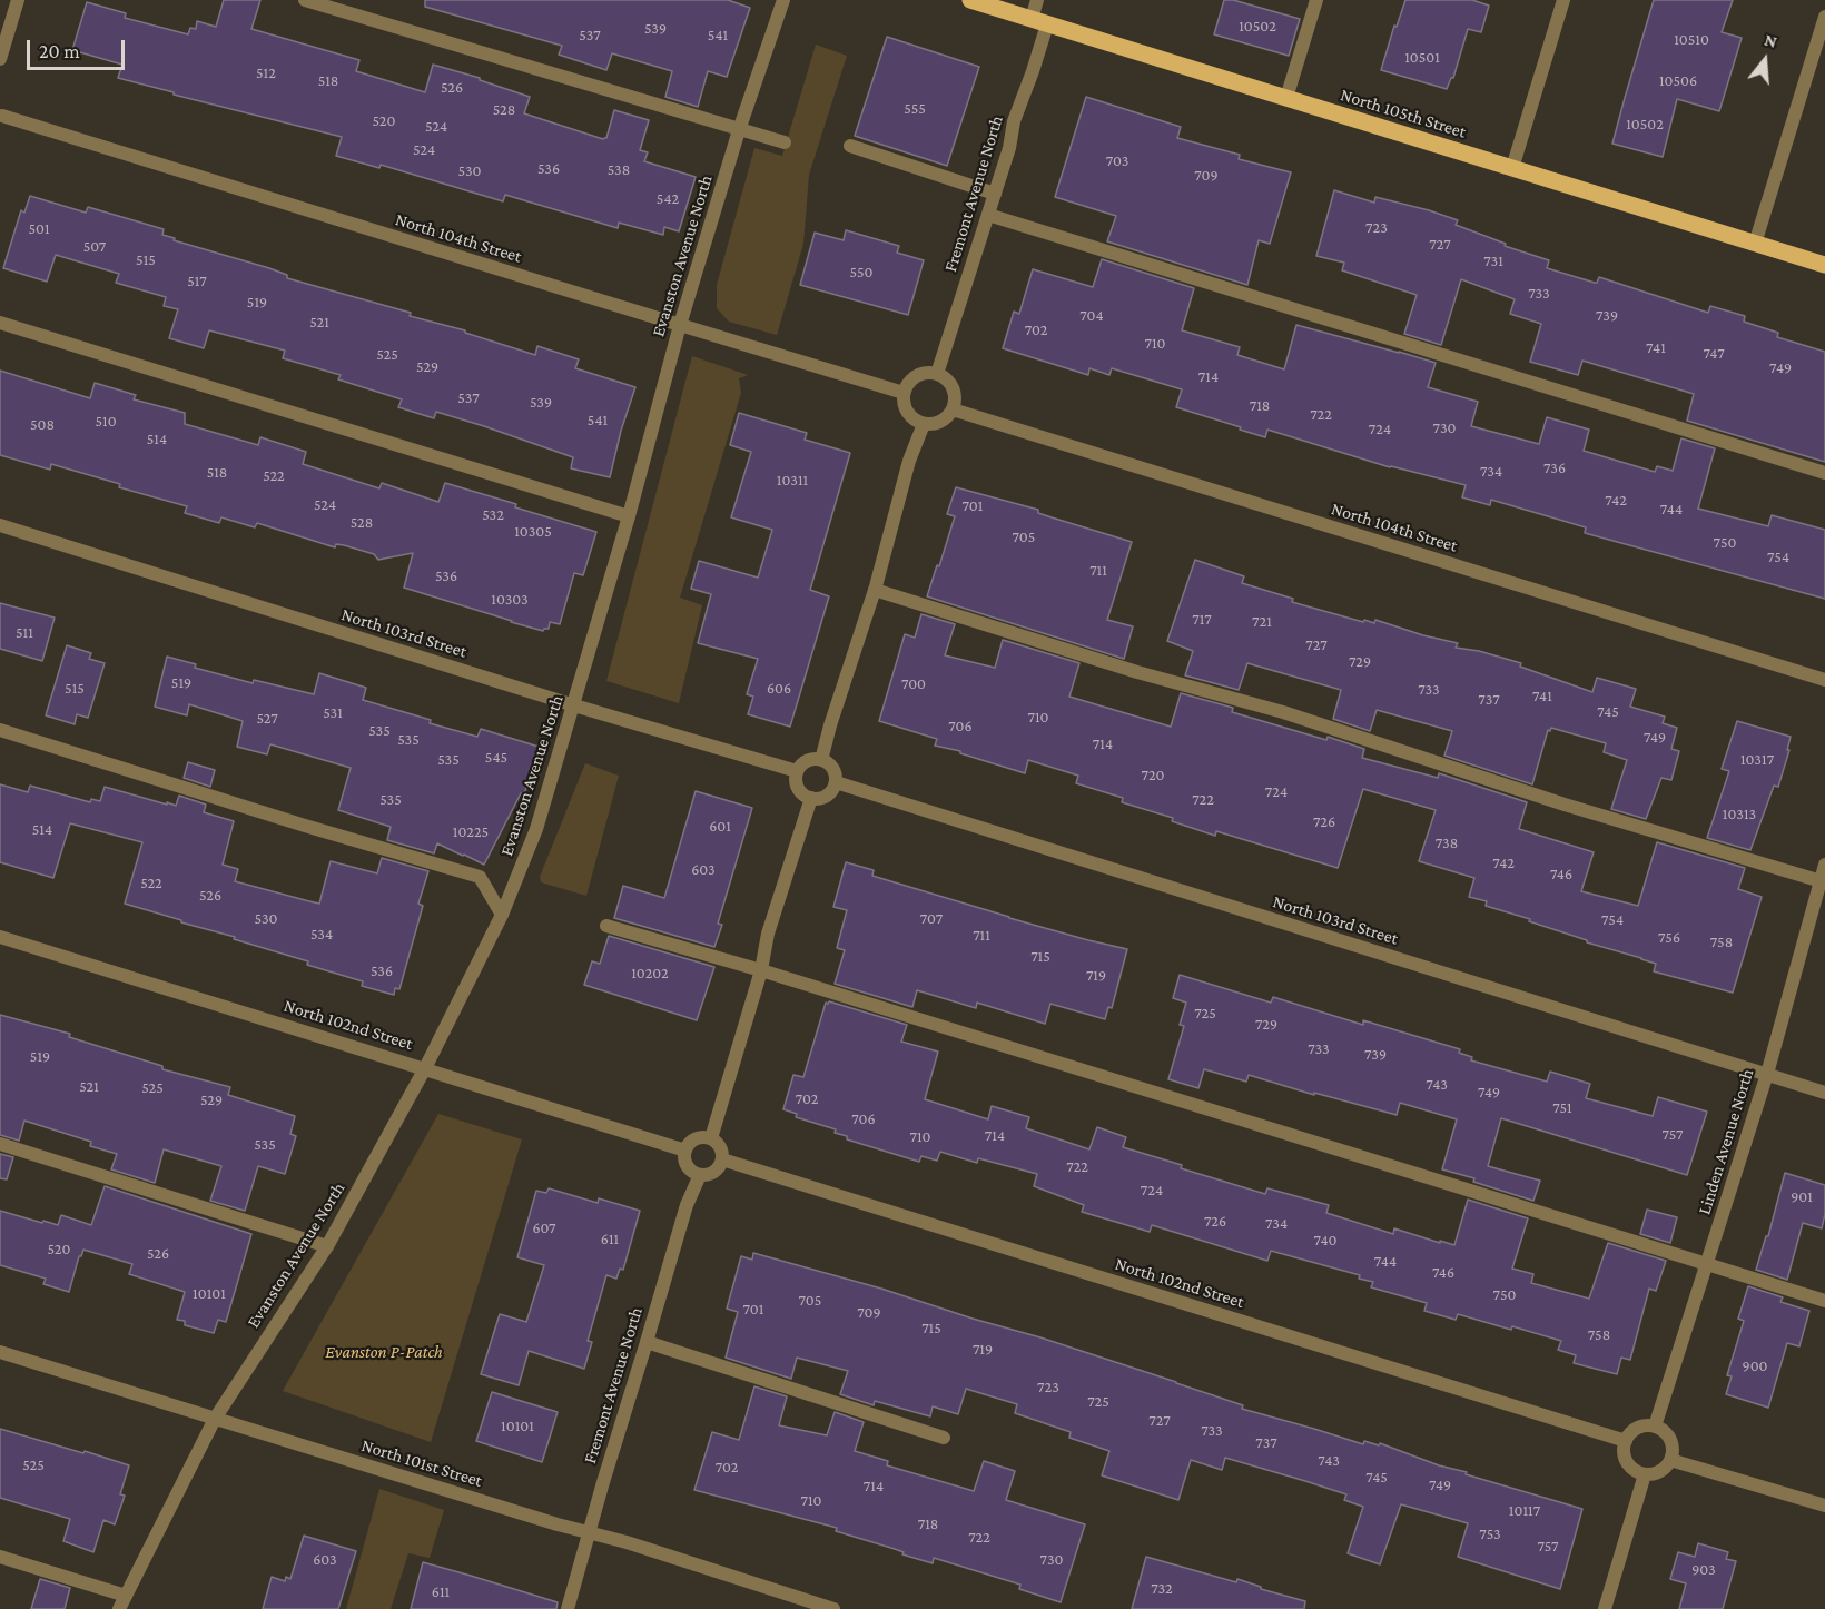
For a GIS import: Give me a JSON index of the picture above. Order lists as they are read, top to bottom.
{
  "streets": {
    "main road": ["North 105th Street"],
    "street": [
      "Fremont Avenue North",
      "North 104th Street",
      "Evanston Avenue North",
      "North 103rd Street",
      "North 102nd Street",
      "Linden Avenue North",
      "North 101st Street"
    ]
  },
  "crossings": [
    ["North 105th Street", "Fremont Avenue North"],
    ["Fremont Avenue North", "North 104th Street"],
    ["Fremont Avenue North", "North 102nd Street"],
    ["Fremont Avenue North", "North 101st Street"],
    ["North 104th Street", "Evanston Avenue North"],
    ["Evanston Avenue North", "North 103rd Street"],
    ["Evanston Avenue North", "North 102nd Street"],
    ["Evanston Avenue North", "North 101st Street"],
    ["North 103rd Street", "Linden Avenue North"],
    ["North 102nd Street", "Linden Avenue North"]
  ],
  "parks": ["Evanston P-Patch"],
  "house_numbers": [
    "10502",
    "539",
    "537",
    "541",
    "10510",
    "10501",
    "512",
    "518",
    "10506",
    "526",
    "555",
    "528",
    "520",
    "10502",
    "524",
    "524",
    "703",
    "536",
    "538",
    "530",
    "709",
    "542",
    "723",
    "501",
    "727",
    "507",
    "515",
    "731",
    "550",
    "517",
    "733",
    "519",
    "704",
    "739",
    "521",
    "702",
    "710",
    "741",
    "747",
    "525",
    "529",
    "749",
    "714",
    "537",
    "539",
    "718",
    "722",
    "541",
    "510",
    "508",
    "730",
    "724",
    "514",
    "736",
    "734",
    "518",
    "522",
    "10311",
    "742",
    "524",
    "701",
    "744",
    "532",
    "528",
    "10305",
    "705",
    "750",
    "754",
    "711",
    "536",
    "10303",
    "717",
    "721",
    "511",
    "727",
    "729",
    "519",
    "700",
    "515",
    "606",
    "733",
    "741",
    "737",
    "745",
    "531",
    "710",
    "527",
    "706",
    "535",
    "749",
    "535",
    "714",
    "545",
    "535",
    "10317",
    "720",
    "724",
    "535",
    "722",
    "10313",
    "726",
    "601",
    "514",
    "10225",
    "738",
    "742",
    "603",
    "746",
    "522",
    "526",
    "530",
    "707",
    "754",
    "534",
    "711",
    "756",
    "758",
    "715",
    "536",
    "10202",
    "719",
    "725",
    "729",
    "733",
    "739",
    "519",
    "743",
    "521",
    "525",
    "749",
    "702",
    "529",
    "751",
    "706",
    "757",
    "714",
    "710",
    "535",
    "722",
    "724",
    "901",
    "726",
    "734",
    "607",
    "611",
    "740",
    "520",
    "526",
    "744",
    "746",
    "10101",
    "750",
    "705",
    "701",
    "709",
    "715",
    "758",
    "719",
    "900",
    "723",
    "725",
    "727",
    "10101",
    "733",
    "737",
    "743",
    "525",
    "702",
    "745",
    "749",
    "714",
    "710",
    "10117",
    "718",
    "753",
    "722",
    "757",
    "603",
    "730",
    "903",
    "732",
    "611"
  ],
  "scale_bar": "20 m",
  "north": "top"
}
